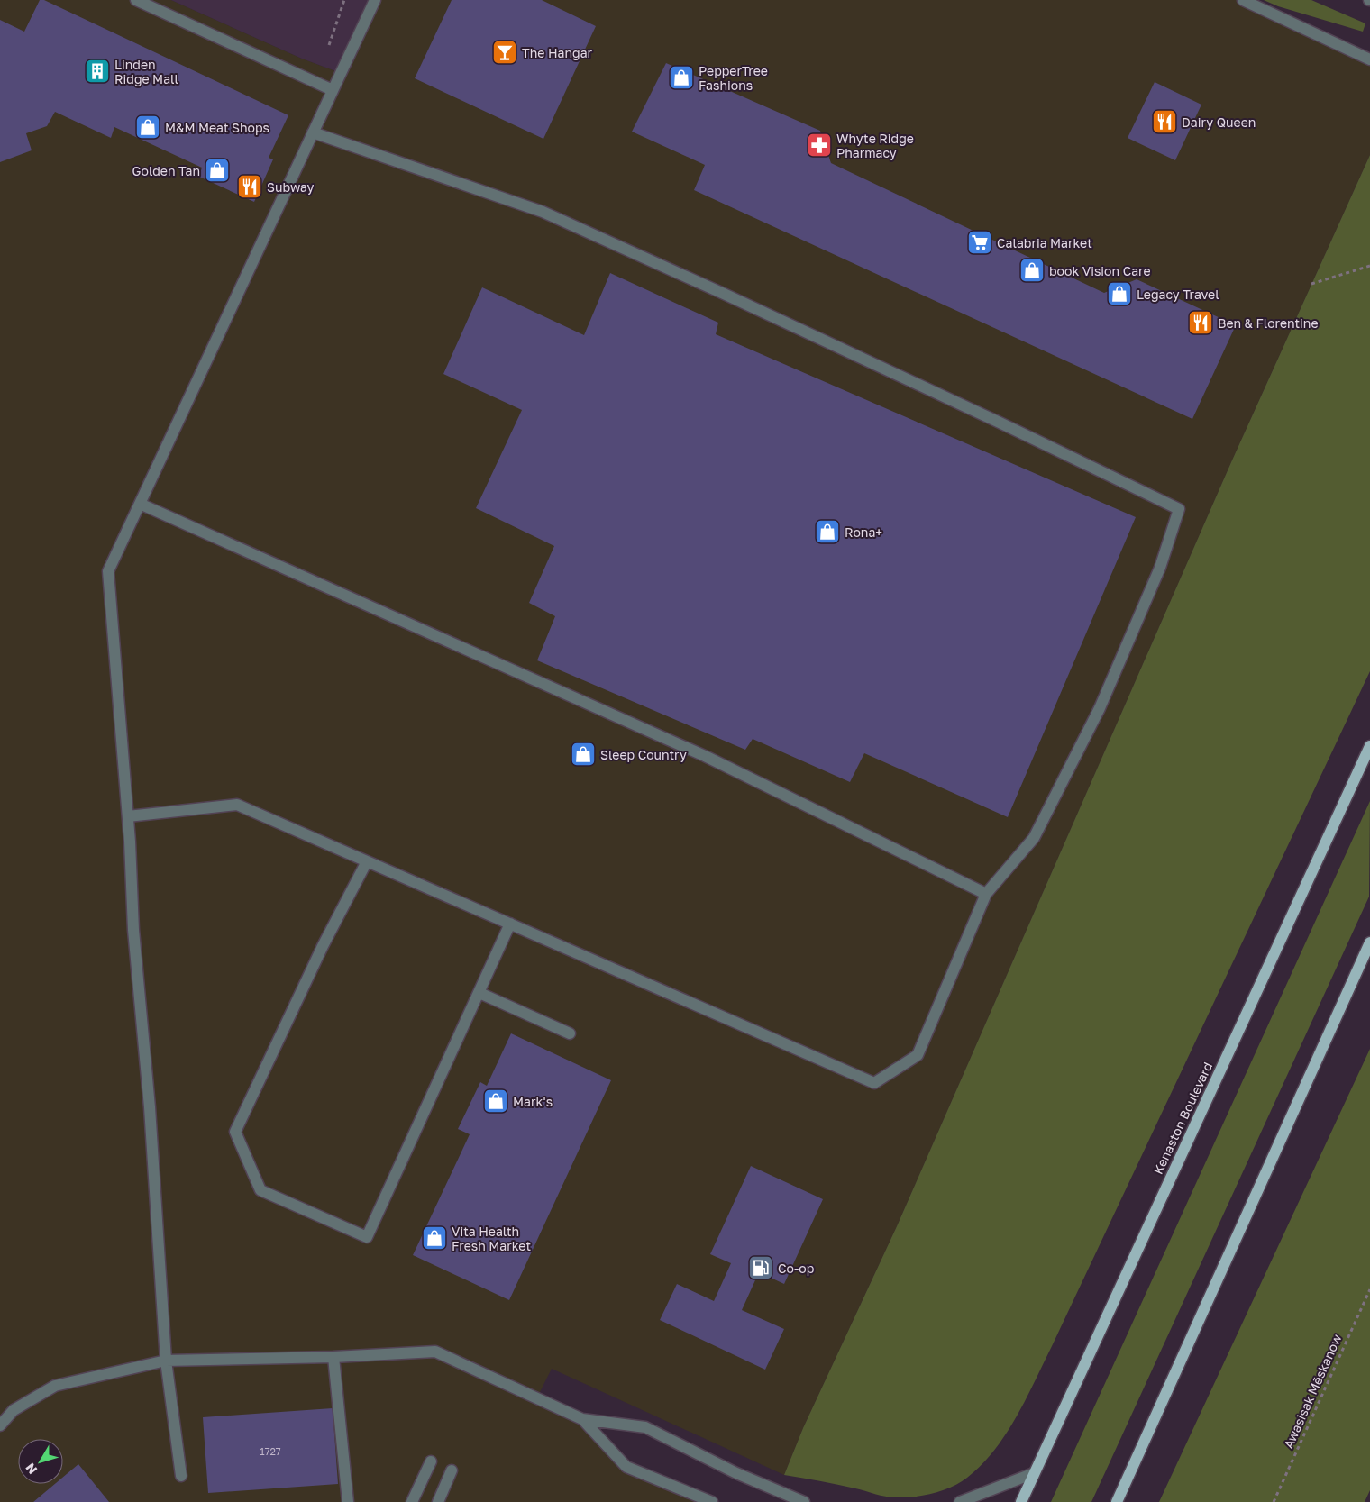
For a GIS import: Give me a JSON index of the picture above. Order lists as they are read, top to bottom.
{
  "streets": {
    "main road": ["Kenaston Boulevard"],
    "path": ["Awasisak Mēskanow"]
  },
  "places": {
    "bar": ["The Hangar"],
    "building": ["Linden Ridge Mall"],
    "shop": [
      "PepperTree Fashions",
      "M&M Meat Shops",
      "Golden Tan",
      "book Vision Care",
      "Legacy Travel",
      "Rona+",
      "Sleep Country",
      "Mark's",
      "Vita Health Fresh Market"
    ],
    "restaurant": ["Dairy Queen", "Subway", "Ben & Florentine"],
    "pharmacy": ["Whyte Ridge Pharmacy"],
    "supermarket": ["Calabria Market"],
    "fuel station": ["Co-op"]
  },
  "house_numbers": ["1727"],
  "north": "bottom left"
}
